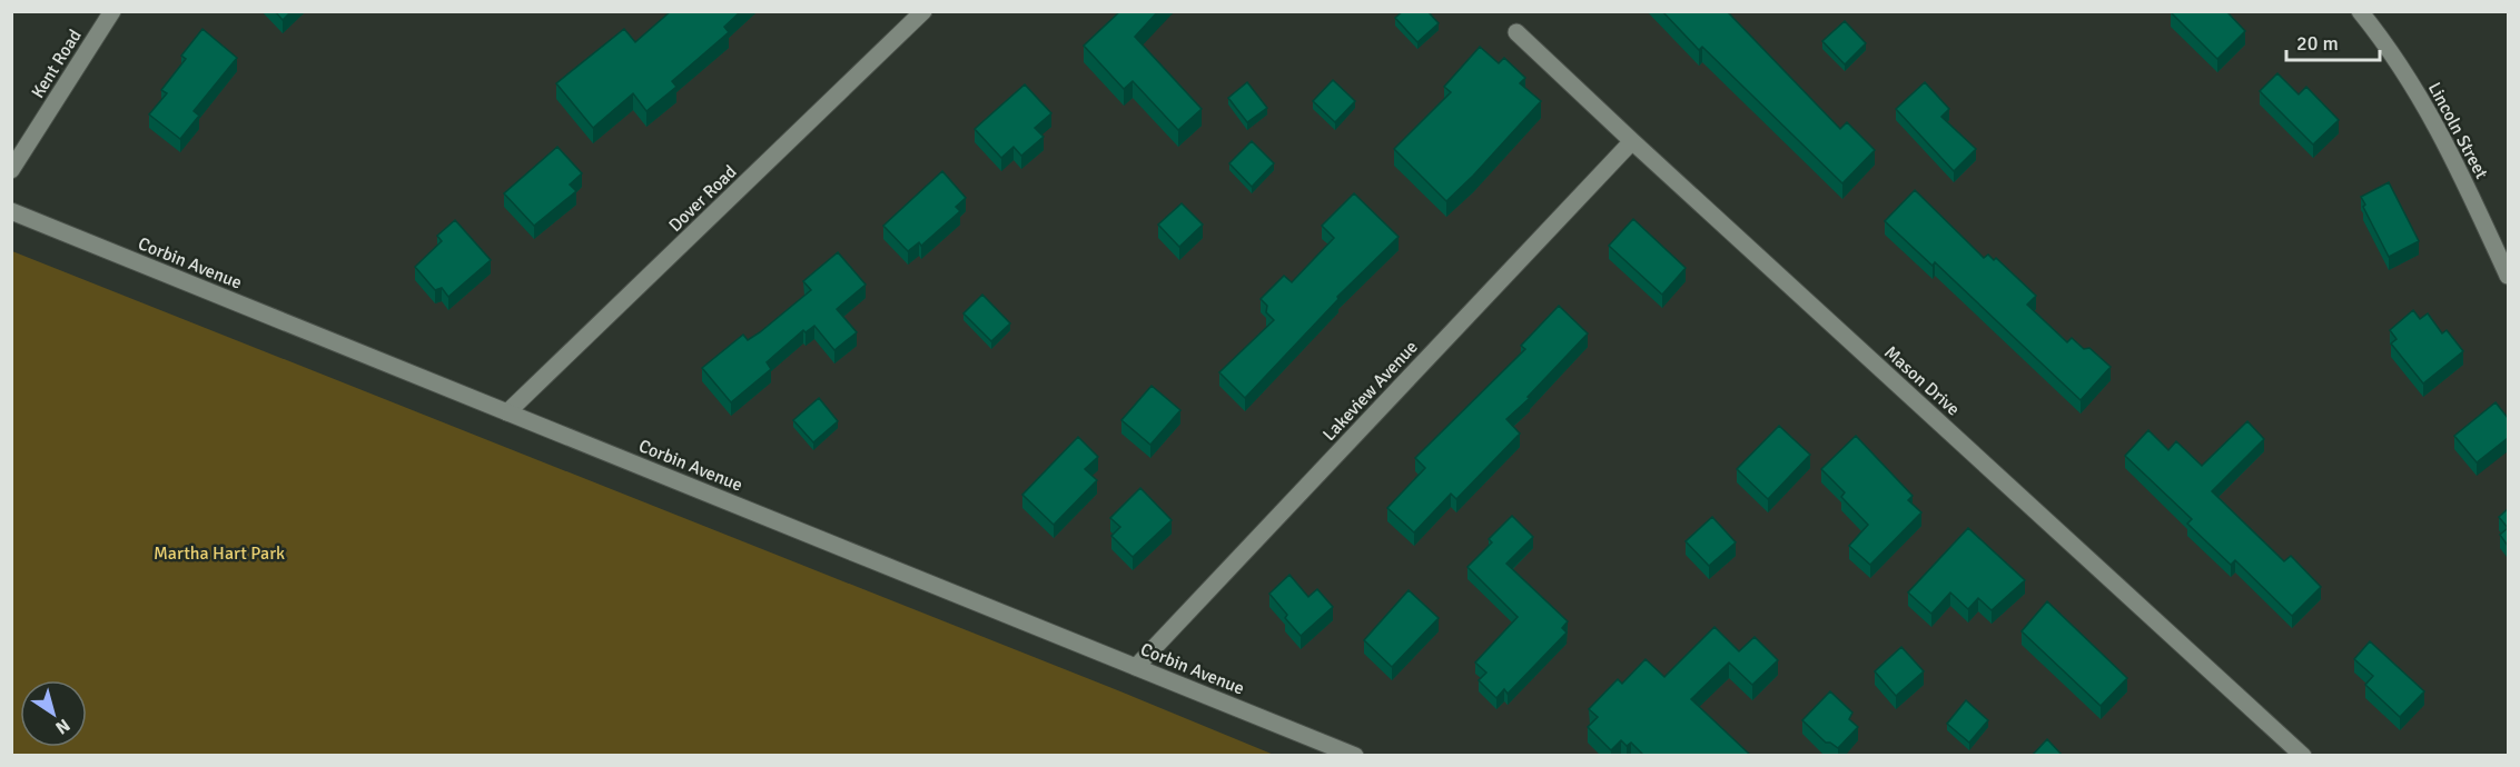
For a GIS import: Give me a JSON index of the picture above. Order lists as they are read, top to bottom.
{
  "streets": {
    "street": [
      "Kent Road",
      "Lincoln Street",
      "Dover Road",
      "Corbin Avenue",
      "Mason Drive",
      "Lakeview Avenue"
    ]
  },
  "crossings": [
    ["Dover Road", "Corbin Avenue"],
    ["Corbin Avenue", "Lakeview Avenue"],
    ["Mason Drive", "Lakeview Avenue"]
  ],
  "parks": ["Martha Hart Park"],
  "scale_bar": "20 m",
  "north": "bottom right"
}
